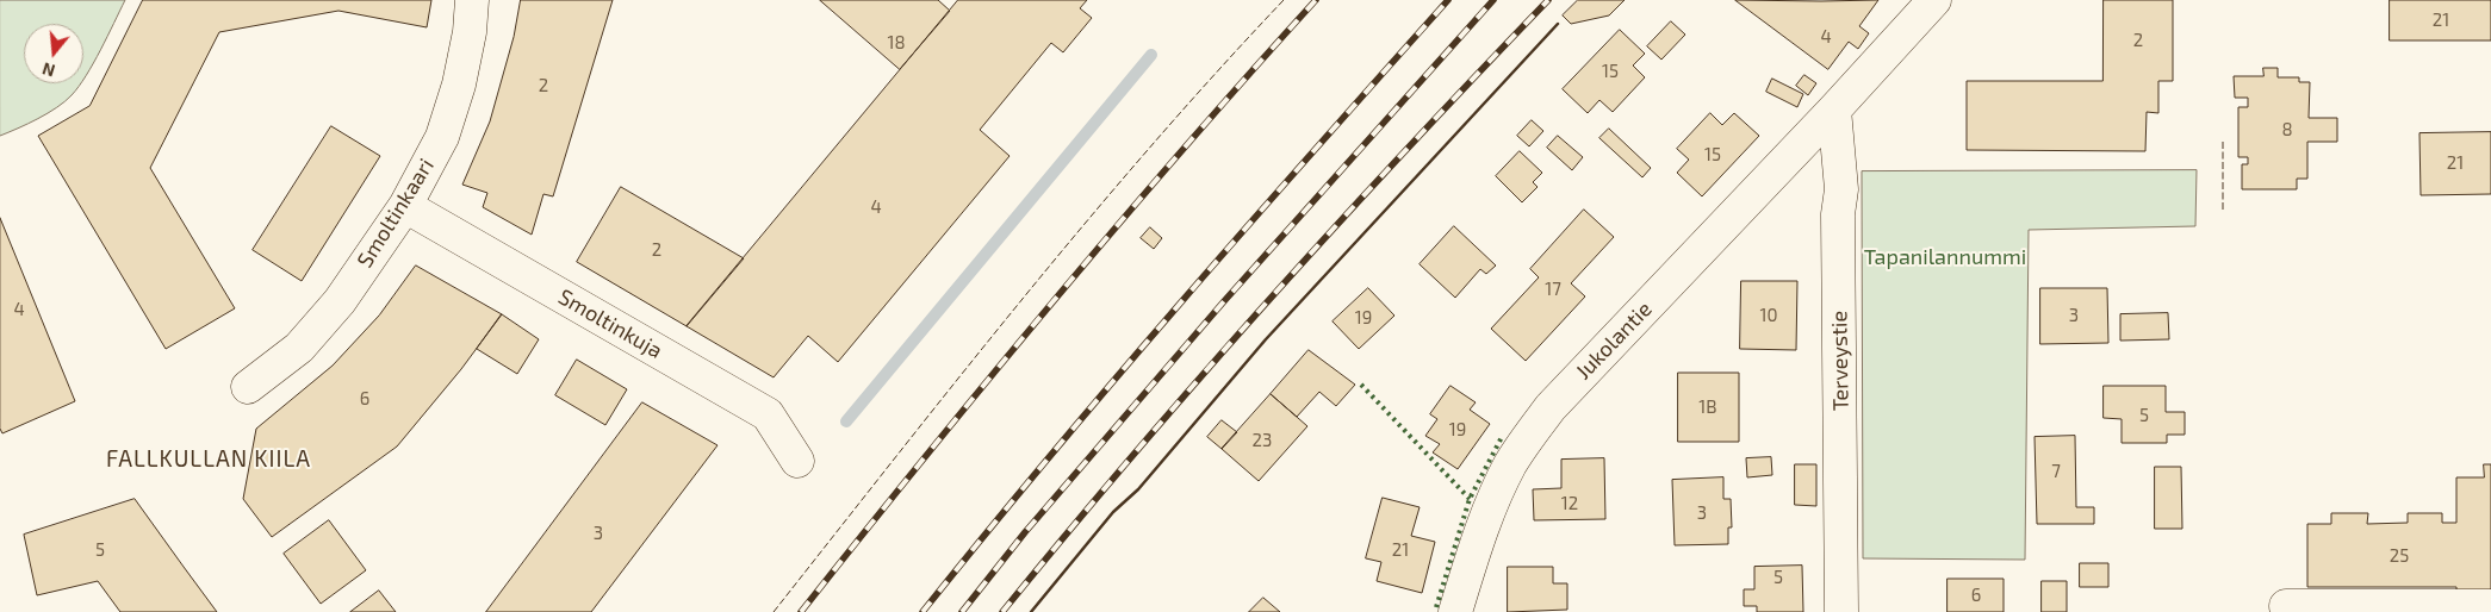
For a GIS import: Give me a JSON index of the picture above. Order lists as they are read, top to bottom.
{
  "streets": {
    "street": [
      "Smoltinkaari",
      "Smoltinkuja",
      "Jukolantie",
      "Terveystie"
    ]
  },
  "crossings": [
    ["Smoltinkaari", "Smoltinkuja"],
    ["Jukolantie", "Terveystie"]
  ],
  "districts": ["FALLKULLAN KIILA"],
  "parks": ["Tapanilannummi"],
  "house_numbers": [
    "21",
    "4",
    "2",
    "18",
    "15",
    "2",
    "8",
    "15",
    "21",
    "4",
    "2",
    "17",
    "4",
    "10",
    "3",
    "19",
    "6",
    "1B",
    "5",
    "19",
    "23",
    "7",
    "12",
    "3",
    "3",
    "5",
    "21",
    "25",
    "5",
    "6"
  ],
  "north": "bottom"
}
